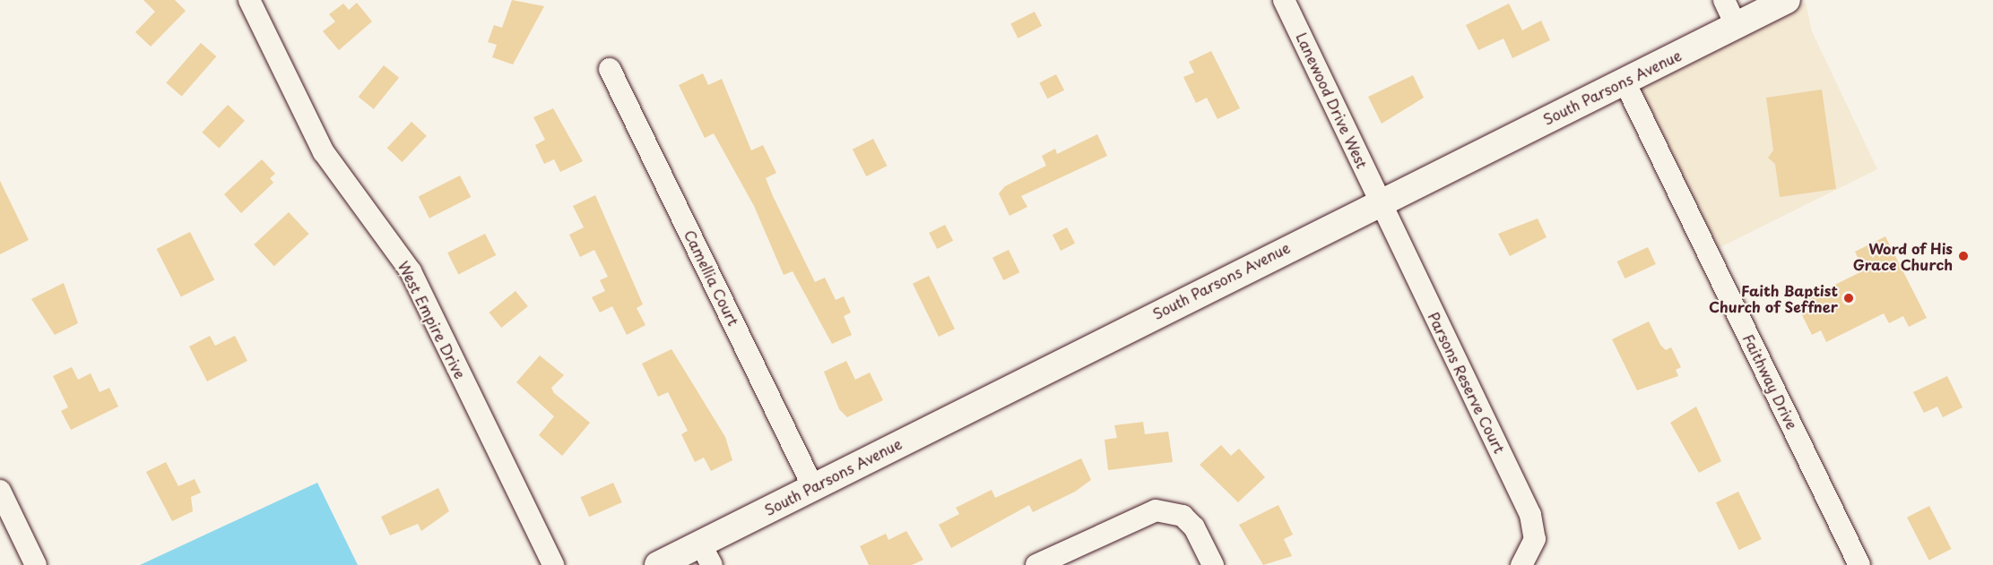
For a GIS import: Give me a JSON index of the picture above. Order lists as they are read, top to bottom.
{
  "streets": {
    "main road": ["South Parsons Avenue"],
    "street": [
      "Lanewood Drive West",
      "Camellia Court",
      "West Empire Drive",
      "Faithway Drive",
      "Parsons Reserve Court"
    ]
  },
  "crossings": [
    ["South Parsons Avenue", "Lanewood Drive West"],
    ["South Parsons Avenue", "Camellia Court"],
    ["South Parsons Avenue", "Faithway Drive"],
    ["South Parsons Avenue", "Parsons Reserve Court"],
    ["Lanewood Drive West", "Parsons Reserve Court"]
  ],
  "places": ["Word of His Grace Church", "Faith Baptist Church of Seffner"]
}
